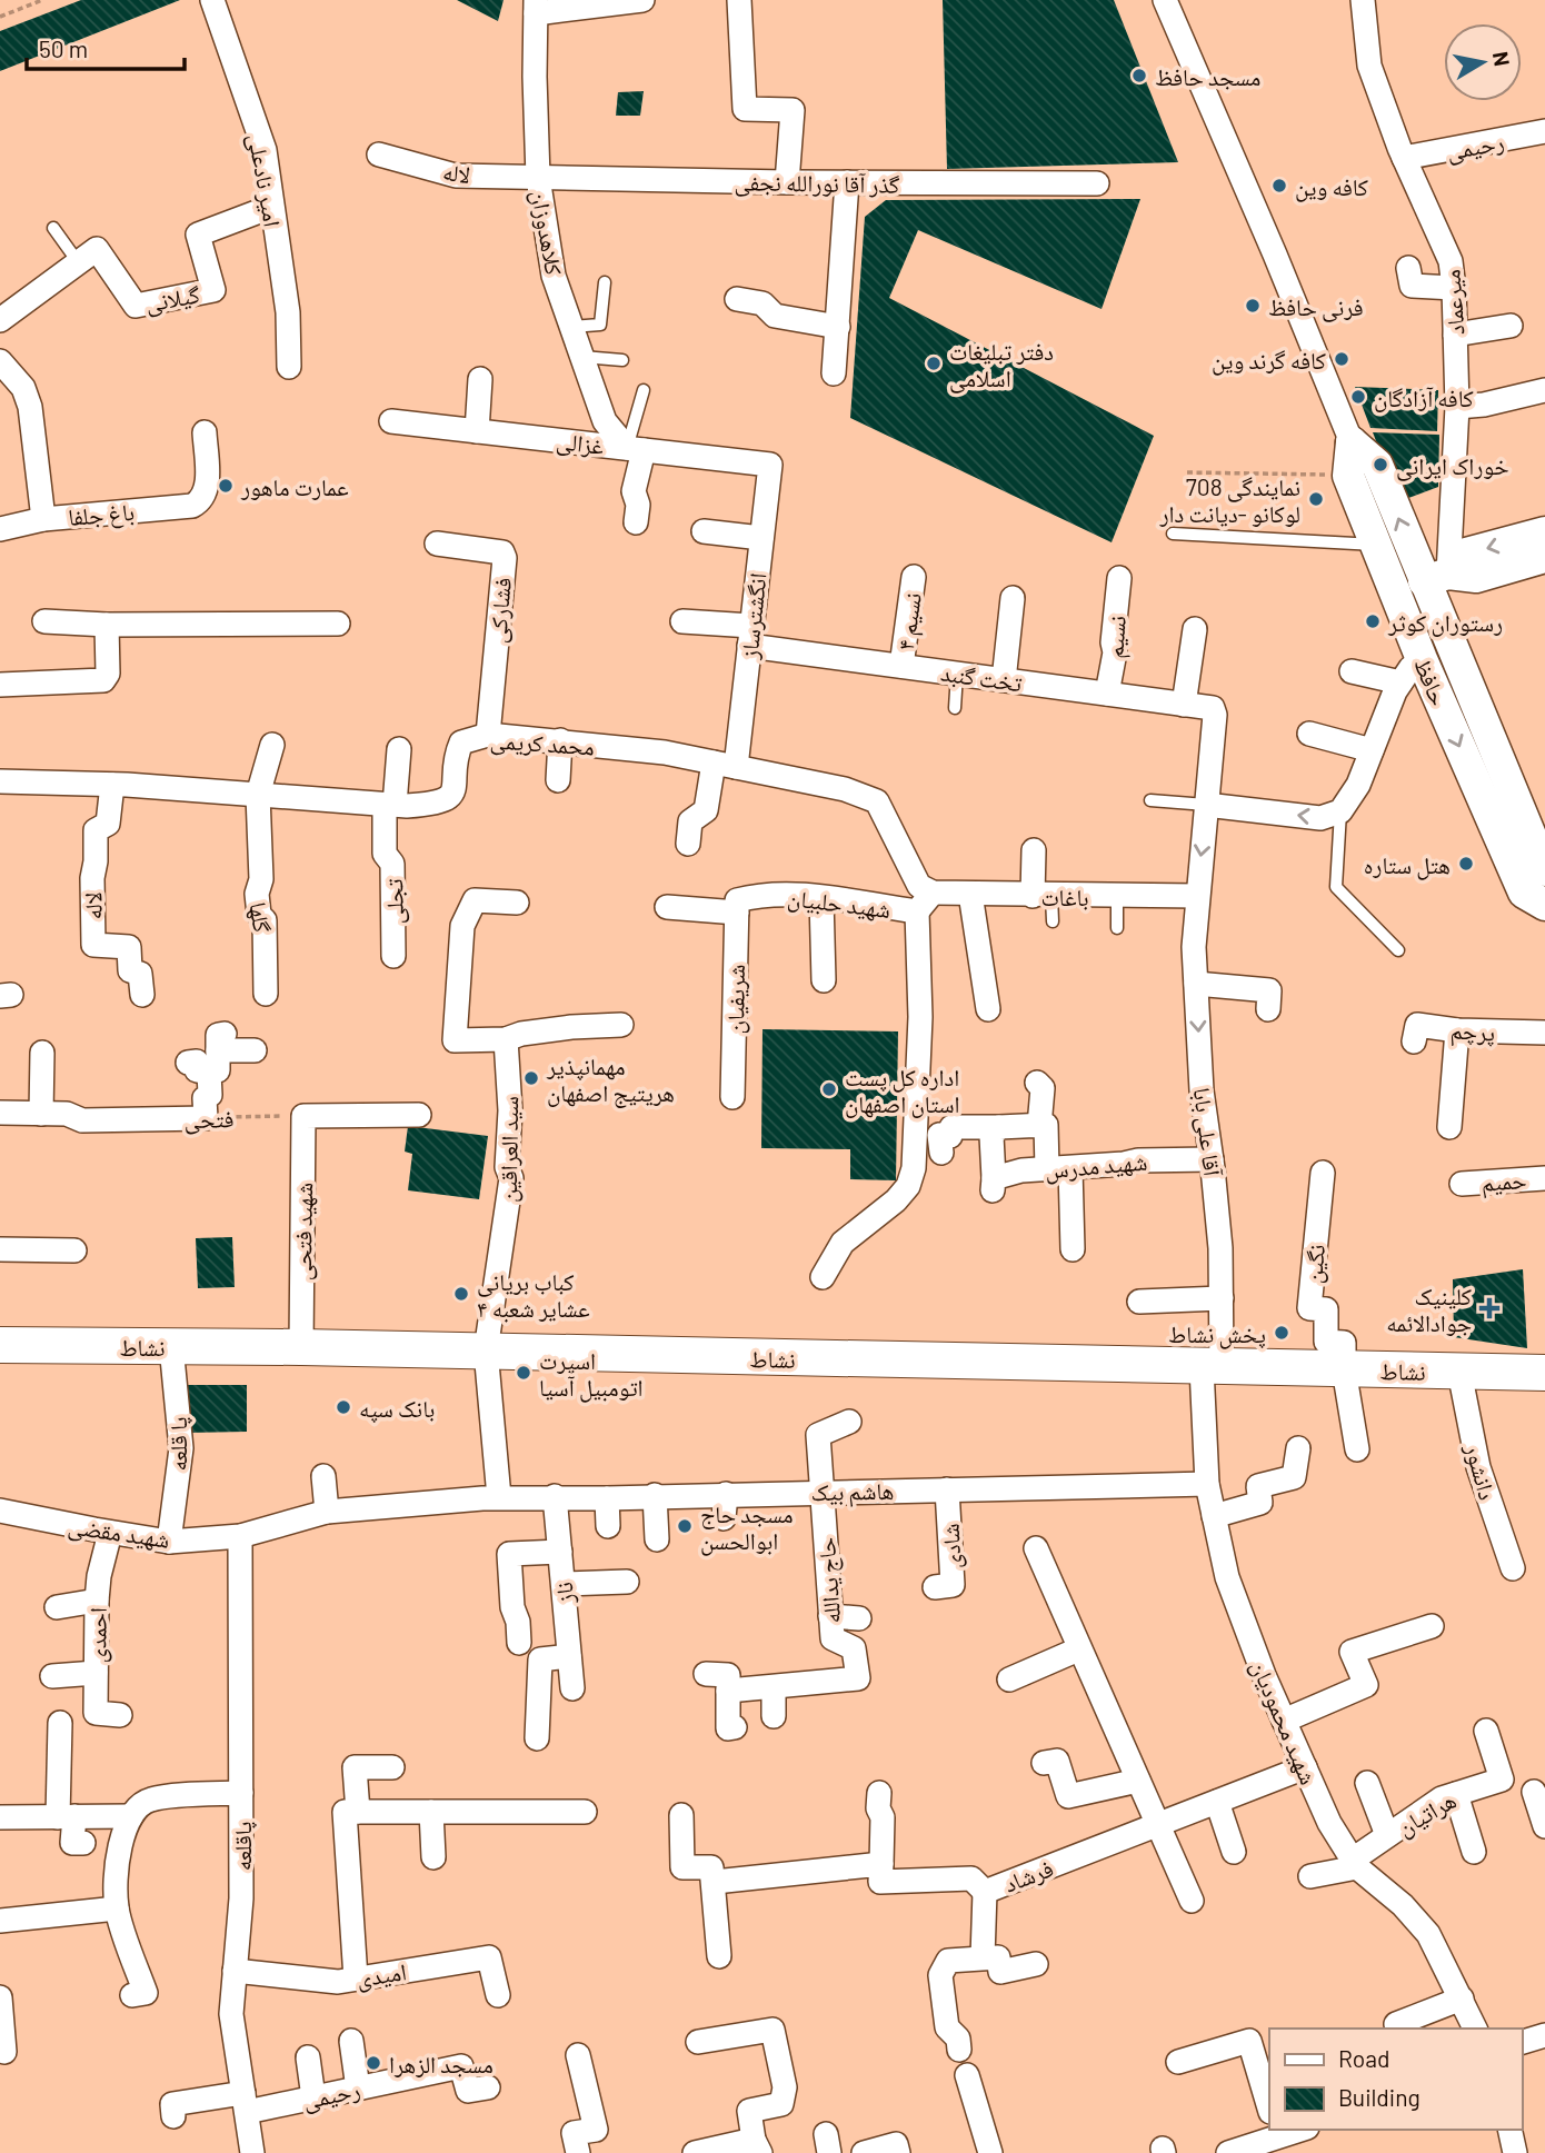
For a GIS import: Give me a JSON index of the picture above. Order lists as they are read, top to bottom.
{
  "streets": {
    "main road": ["نشاط"],
    "street": [
      "رحیمی",
      "لاله",
      "امیر نادعلی",
      "گذر آقا نورالله نجفی",
      "کلاهدوزان",
      "گیلانی",
      "میرعماد",
      "غزالی",
      "باغ جلفا",
      "فشارکی",
      "انگشترساز",
      "نسیم ۴",
      "نسیم",
      "تخت گنبد",
      "حافظ",
      "محمد کریمی",
      "باغات",
      "تجلی",
      "شهید حلبیان",
      "گلها",
      "شریفیان",
      "پرچم",
      "فتحی",
      "آقا علی بابا",
      "سید العراقین",
      "شهید مدرس",
      "حمیم",
      "شهید فتحی",
      "نگین",
      "پا قلعه",
      "دانشور",
      "هاشم بیک",
      "شهید مقضی",
      "شادی",
      "حاج یدالله",
      "ناز",
      "احمدی",
      "شهید محمودیان",
      "هراتیان",
      "پاقلعه",
      "فرشاد",
      "امیدی"
    ]
  },
  "crossings": [
    ["رحیمی", "میرعماد"],
    ["رحیمی", "پاقلعه"],
    ["لاله", "گذر آقا نورالله نجفی"],
    ["لاله", "کلاهدوزان"],
    ["لاله", "محمد کریمی"],
    ["امیر نادعلی", "گیلانی"],
    ["گذر آقا نورالله نجفی", "کلاهدوزان"],
    ["کلاهدوزان", "غزالی"],
    ["میرعماد", "حافظ"],
    ["غزالی", "انگشترساز"],
    ["فشارکی", "محمد کریمی"],
    ["انگشترساز", "تخت گنبد"],
    ["انگشترساز", "محمد کریمی"],
    ["نسیم ۴", "تخت گنبد"],
    ["نسیم", "تخت گنبد"],
    ["تخت گنبد", "آقا علی بابا"],
    ["محمد کریمی", "باغات"],
    ["محمد کریمی", "تجلی"],
    ["محمد کریمی", "شهید حلبیان"],
    ["محمد کریمی", "گلها"],
    ["باغات", "شهید حلبیان"],
    ["باغات", "آقا علی بابا"],
    ["شهید حلبیان", "شریفیان"],
    ["فتحی", "شهید فتحی"],
    ["آقا علی بابا", "شهید مدرس"],
    ["آقا علی بابا", "نشاط"],
    ["آقا علی بابا", "شهید محمودیان"],
    ["سید العراقین", "نشاط"],
    ["شهید فتحی", "نشاط"],
    ["نگین", "نشاط"],
    ["نشاط", "پا قلعه"],
    ["نشاط", "دانشور"],
    ["نشاط", "شهید محمودیان"],
    ["پا قلعه", "شهید مقضی"],
    ["هاشم بیک", "شهید مقضی"],
    ["هاشم بیک", "شادی"],
    ["هاشم بیک", "حاج یدالله"],
    ["هاشم بیک", "ناز"],
    ["هاشم بیک", "شهید محمودیان"],
    ["هاشم بیک", "پاقلعه"],
    ["شهید مقضی", "احمدی"],
    ["شهید مقضی", "پاقلعه"],
    ["شهید محمودیان", "هراتیان"],
    ["شهید محمودیان", "فرشاد"],
    ["پاقلعه", "امیدی"]
  ],
  "places": {
    "other": [
      "مسجد حافظ",
      "کافه وین",
      "فرنی حافظ",
      "کافه گرند وین",
      "دفتر تبلیغات اسلامی",
      "کافه آزادگان",
      "خوراک ایرانی",
      "عمارت ماهور",
      "نمایندگی 708 لوکانو -دیانت دار",
      "رستوران کوثر",
      "هتل ستاره",
      "مهمانپذیر هریتیج اصفهان",
      "اداره کل پست استان اصفهان",
      "کباب بریانی عشایر شعبه ۴",
      "پخش نشاط",
      "اسپرت اتومبیل آسیا",
      "بانک سپه",
      "مسجد حاج ابوالحسن",
      "مسجد الزهرا"
    ],
    "health": ["کلینیک جوادالائمه"]
  },
  "legend": ["Road", "Building"],
  "scale_bar": "50 m",
  "north": "right"
}
